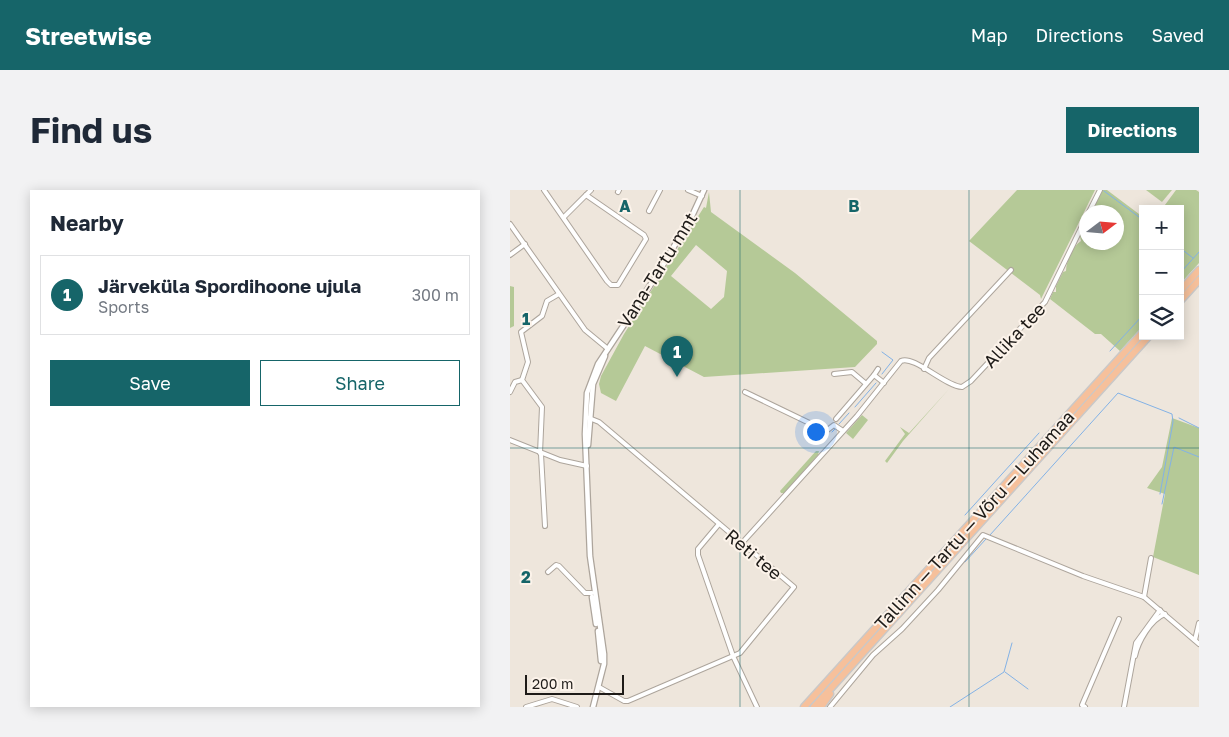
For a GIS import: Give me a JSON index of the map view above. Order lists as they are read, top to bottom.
{
  "streets": {
    "highway": ["Tallinn — Tartu — Võru — Luhamaa"],
    "street": ["Vana-Tartu mnt", "Allika tee", "Reti tee"]
  },
  "crossings": [
    ["Vana-Tartu mnt", "Reti tee"]
  ],
  "scale_bar": "200 m",
  "north": "right",
  "page": {
    "header": "Streetwise",
    "nav": ["Map", "Directions", "Saved"],
    "buttons": [
      "Directions",
      ["Save", "Share"]
    ],
    "title": "Find us",
    "heading": "Nearby",
    "map_buttons": ["+", "−"],
    "list": [
      {
        "mark": "1",
        "name": "Järveküla Spordihoone ujula",
        "note": "Sports",
        "value": "300 m"
      }
    ],
    "pins": "1",
    "scale": "200 m"
  },
  "grid": {
    "columns": ["A", "B"],
    "rows": ["1", "2"]
  }
}
